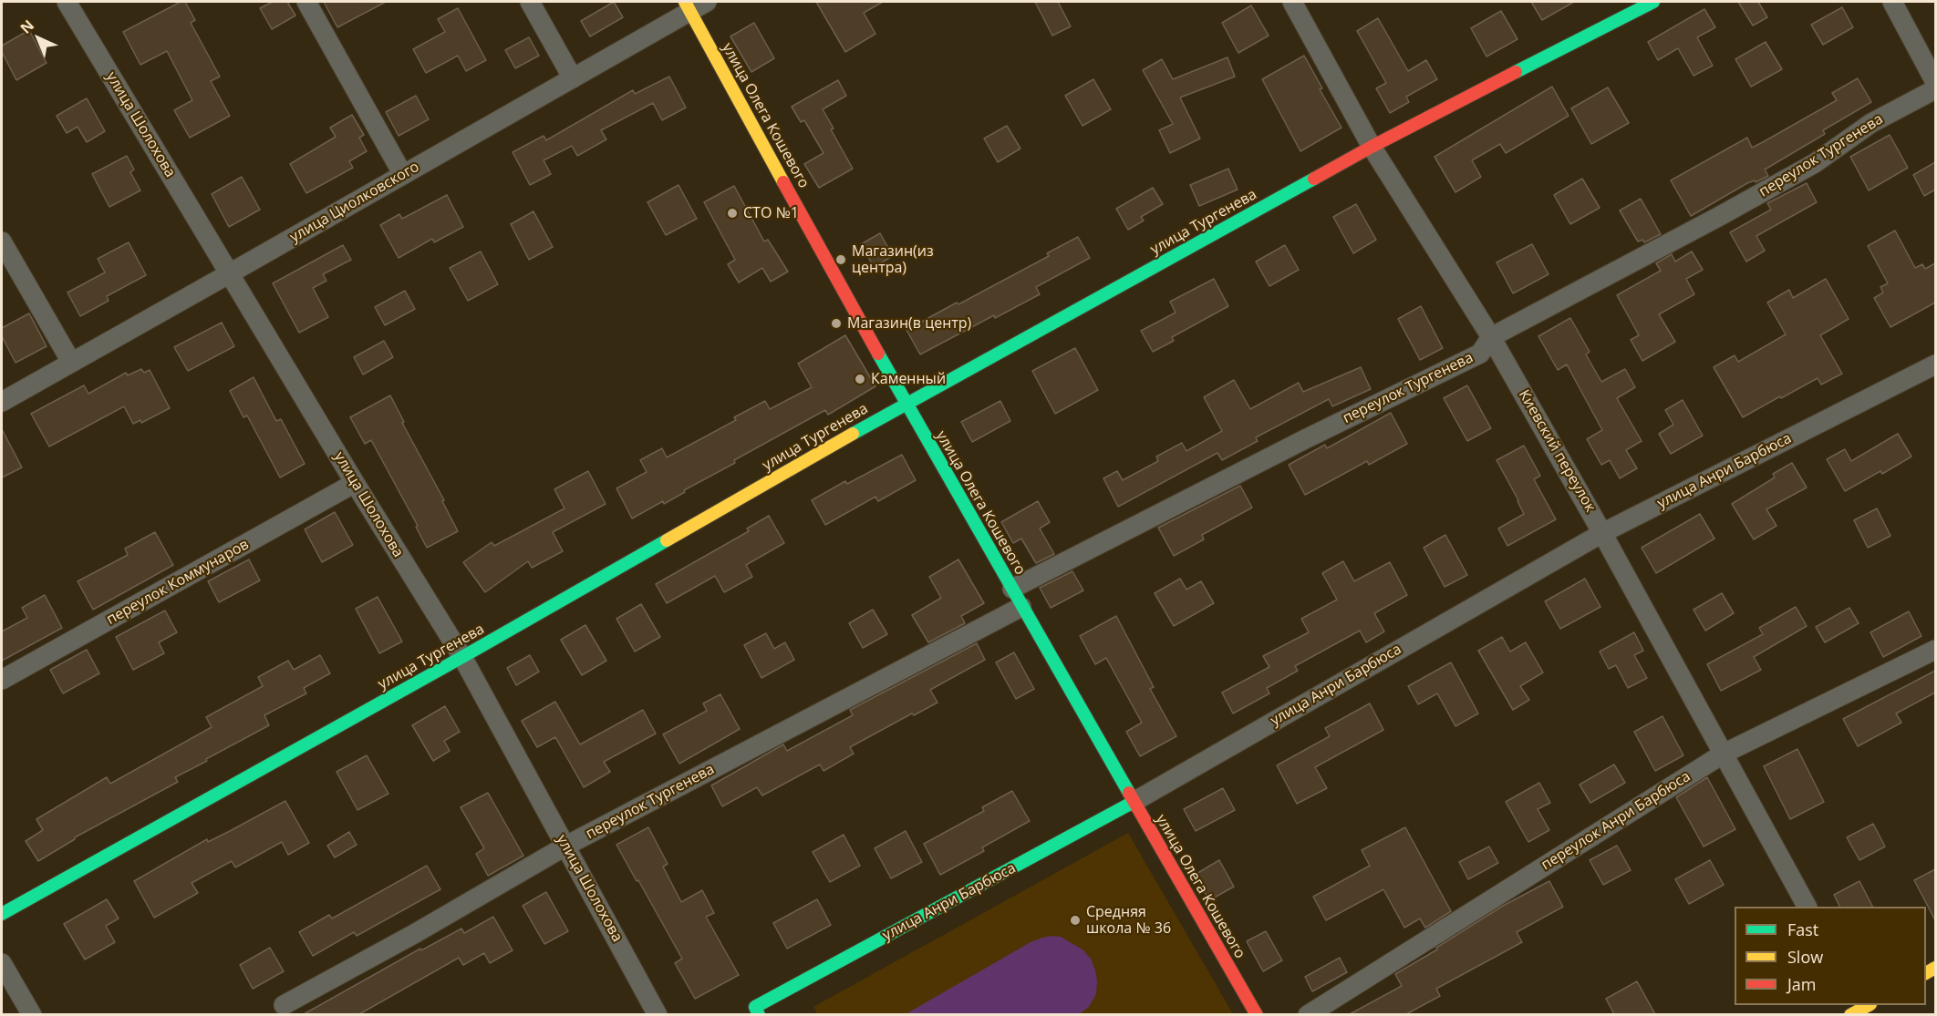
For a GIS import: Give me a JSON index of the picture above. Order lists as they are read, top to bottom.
{
  "streets": {
    "street": [
      "улица Олега Кошевого",
      "улица Шолохова",
      "переулок Тургенева",
      "улица Циолковского",
      "улица Тургенева",
      "Киевский переулок",
      "улица Анри Барбюса",
      "переулок Коммунаров",
      "переулок Анри Барбюса"
    ]
  },
  "crossings": [
    ["улица Олега Кошевого", "переулок Тургенева"],
    ["улица Олега Кошевого", "улица Циолковского"],
    ["улица Олега Кошевого", "улица Тургенева"],
    ["улица Олега Кошевого", "улица Анри Барбюса"],
    ["улица Шолохова", "переулок Тургенева"],
    ["улица Шолохова", "улица Циолковского"],
    ["улица Шолохова", "улица Тургенева"],
    ["улица Шолохова", "переулок Коммунаров"],
    ["переулок Тургенева", "Киевский переулок"],
    ["улица Тургенева", "Киевский переулок"],
    ["Киевский переулок", "улица Анри Барбюса"],
    ["Киевский переулок", "переулок Анри Барбюса"]
  ],
  "places": [
    "СТО №1",
    "Магазин(из центра)",
    "Магазин(в центр)",
    "Каменный",
    "Средняя школа № 36"
  ],
  "legend": ["Fast", "Slow", "Jam"],
  "north": "top left"
}
